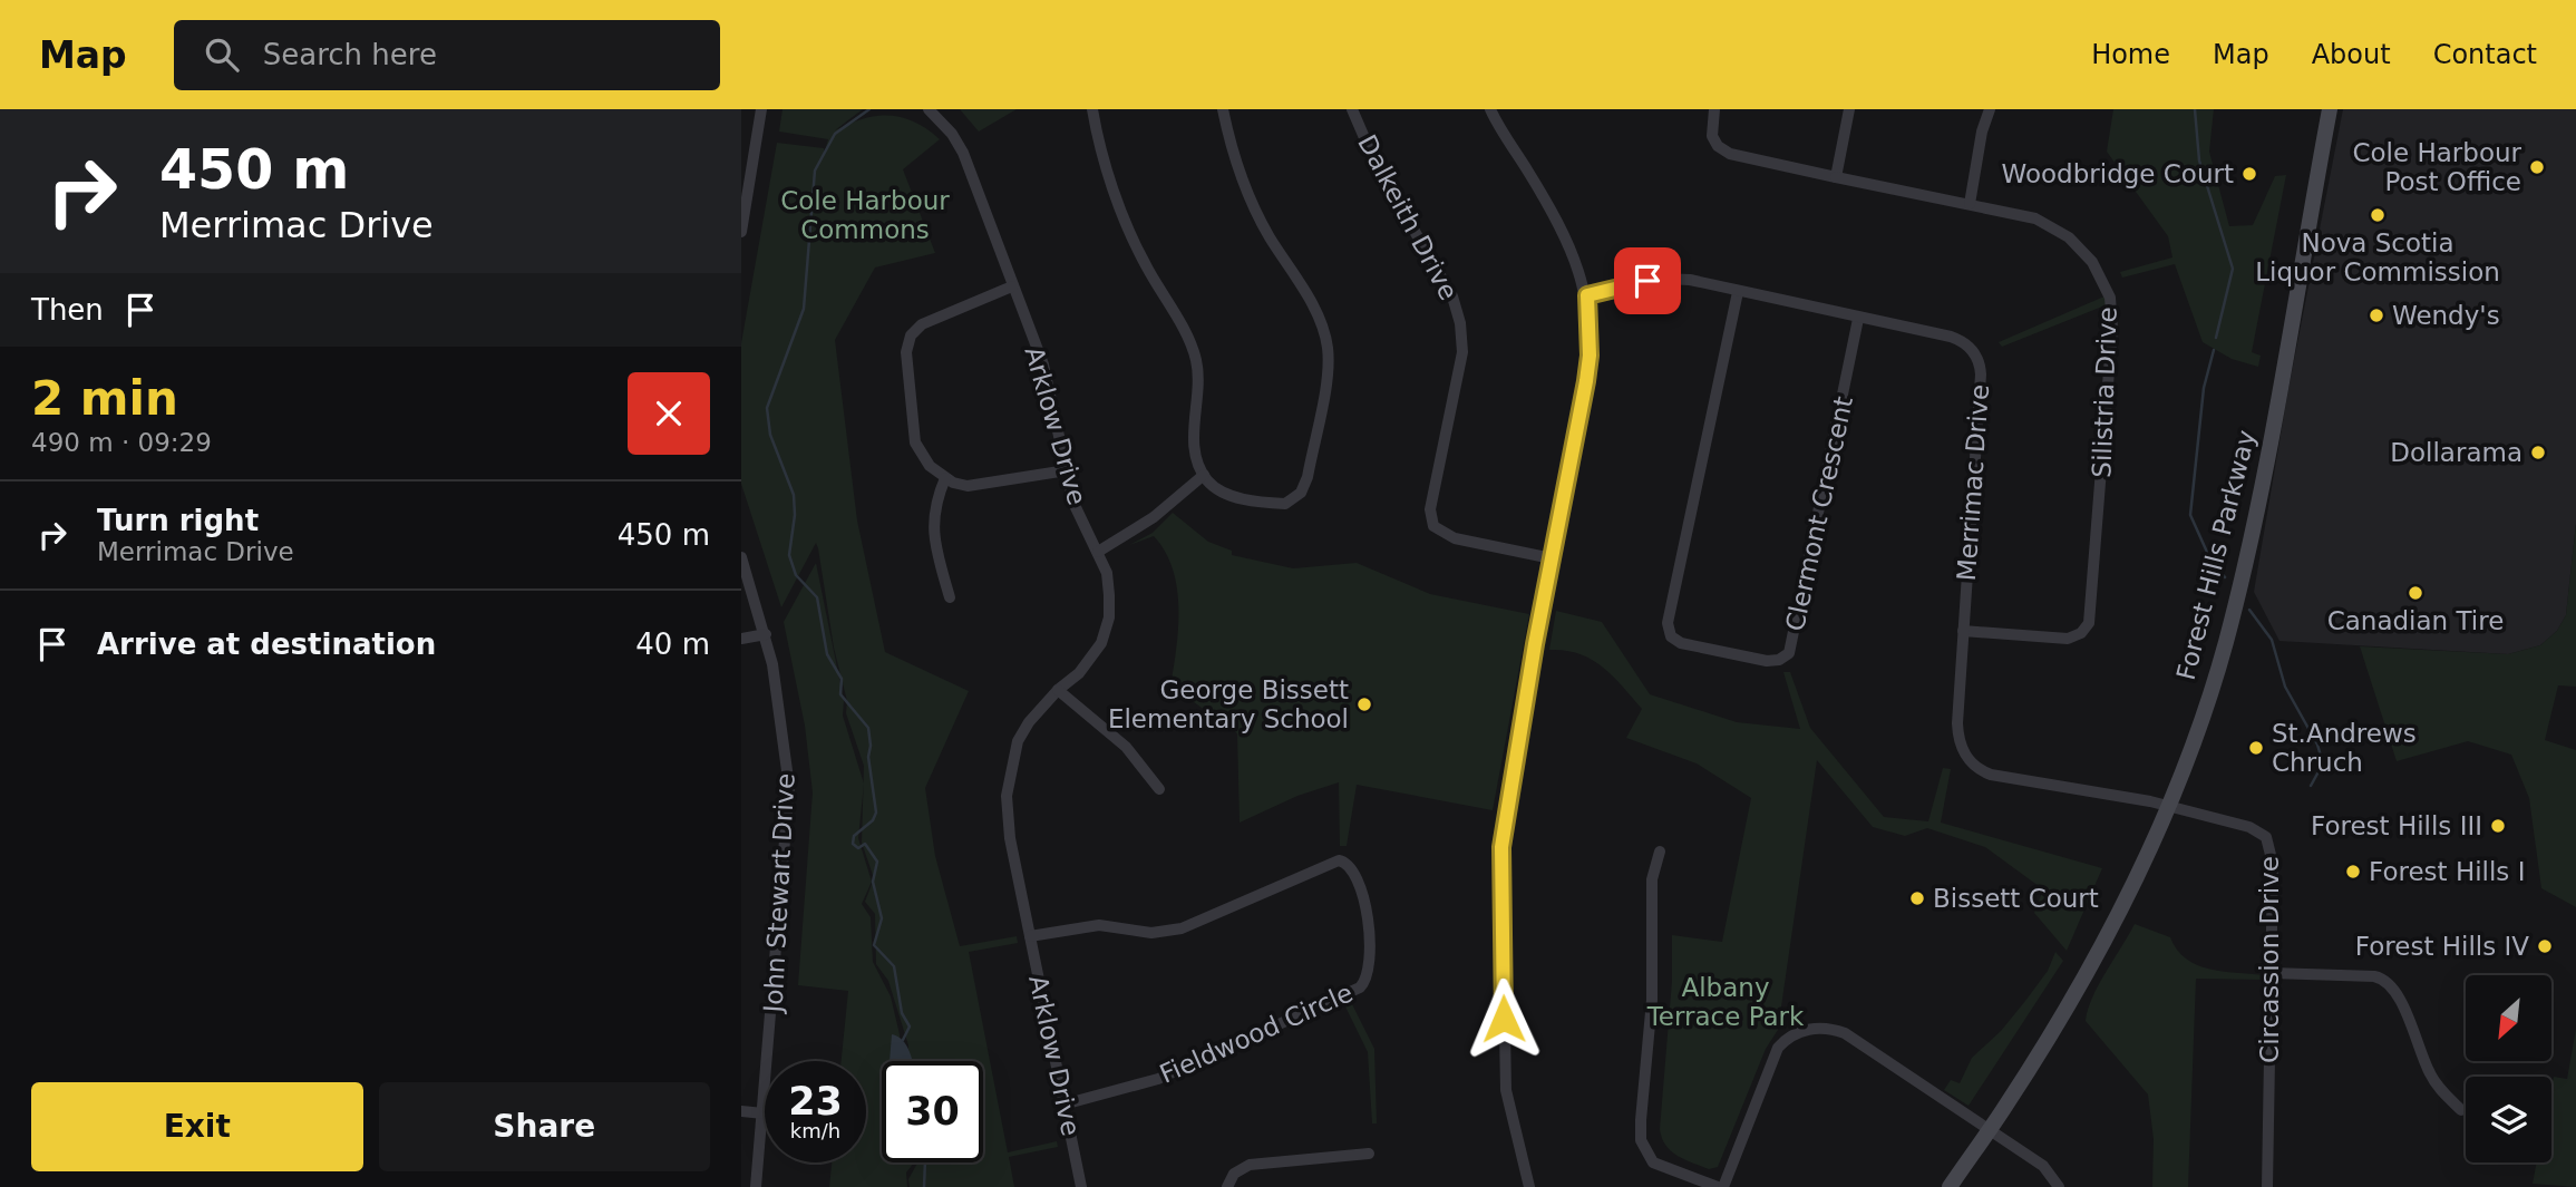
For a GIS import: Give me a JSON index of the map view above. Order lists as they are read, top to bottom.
{
  "streets": {
    "main road": ["Forest Hills Parkway"],
    "street": [
      "Dalkeith Drive",
      "Silistria Drive",
      "Arklow Drive",
      "Merrimac Drive",
      "Clermont Crescent",
      "John Stewart Drive",
      "Circassion Drive",
      "Fieldwood Circle"
    ]
  },
  "crossings": [
    ["Silistria Drive", "Merrimac Drive"],
    ["Arklow Drive", "Fieldwood Circle"],
    ["Merrimac Drive", "Clermont Crescent"],
    ["Merrimac Drive", "Forest Hills Parkway"],
    ["Merrimac Drive", "Circassion Drive"],
    ["Forest Hills Parkway", "Circassion Drive"]
  ],
  "parks": ["Cole Harbour Commons", "Albany Terrace Park"],
  "places": [
    "Cole Harbour Post Office",
    "Woodbridge Court",
    "Nova Scotia Liquor Commission",
    "Wendy's",
    "Dollarama",
    "Canadian Tire",
    "George Bissett Elementary School",
    "St.Andrews Chruch",
    "Forest Hills III",
    "Forest Hills I",
    "Bissett Court",
    "Forest Hills IV"
  ],
  "north": "bottom left",
  "page": {
    "header": "Map",
    "search": "Search here",
    "nav": [
      "Home",
      "Map",
      "About",
      "Contact"
    ],
    "turn": ["450 m", "Merrimac Drive"],
    "then": "Then",
    "heading": ["2 min", "490 m · 09:29"],
    "list": [
      {
        "name": "Turn right",
        "note": "Merrimac Drive",
        "value": "450 m"
      },
      {
        "name": "Arrive at destination",
        "value": "40 m"
      }
    ],
    "speed": "23 km/h",
    "limit": "30",
    "buttons": ["Exit", "Share"]
  }
}
